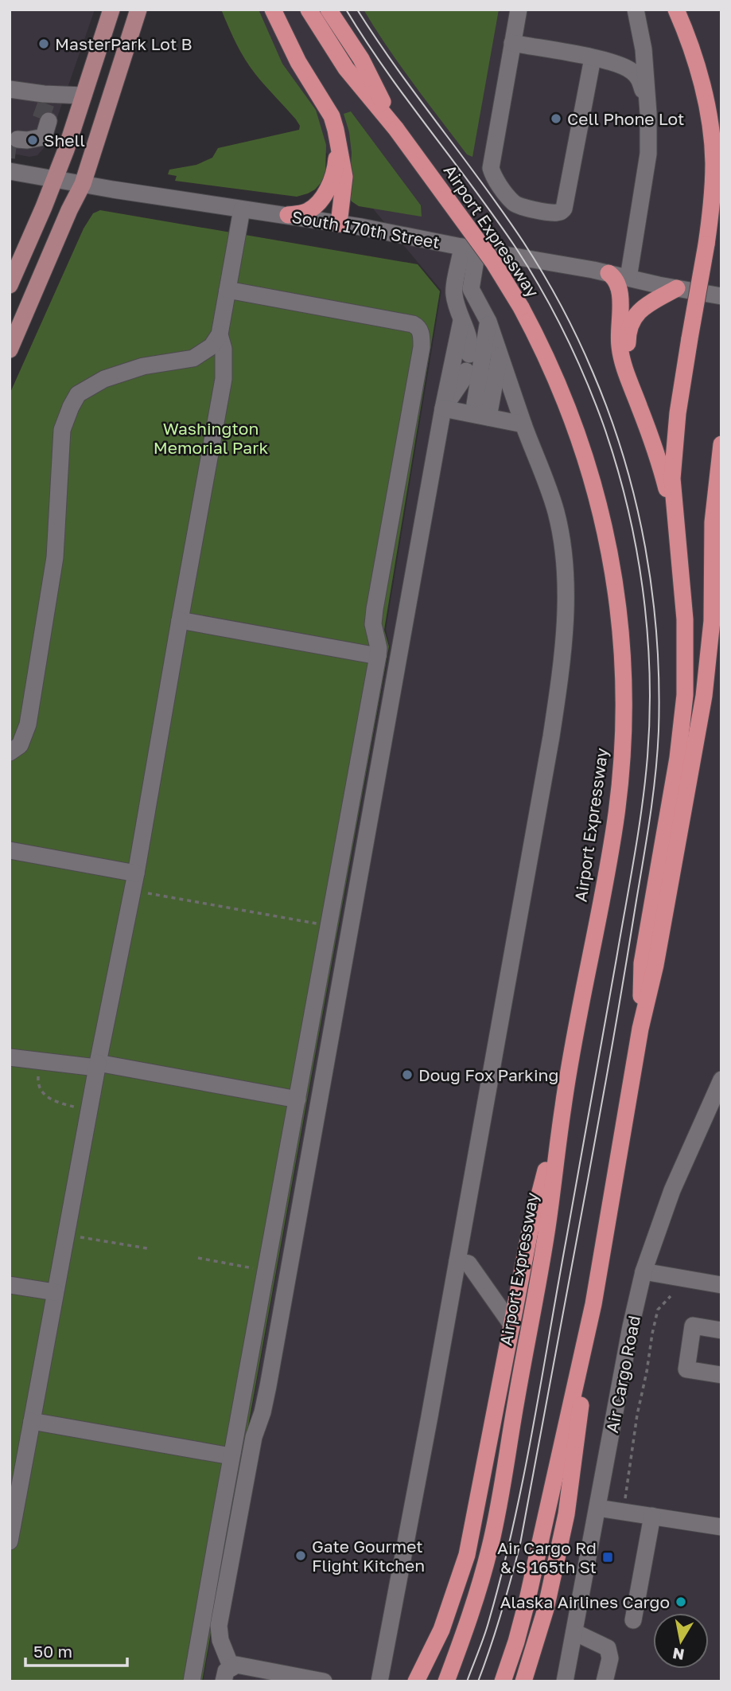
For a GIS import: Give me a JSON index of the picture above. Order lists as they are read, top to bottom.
{
  "streets": {
    "highway": ["Airport Expressway"],
    "street": ["South 170th Street", "Air Cargo Road"]
  },
  "parks": ["Washington Memorial Park"],
  "places": {
    "other": [
      "MasterPark Lot B",
      "Cell Phone Lot",
      "Shell",
      "Doug Fox Parking",
      "Gate Gourmet Flight Kitchen",
      "Alaska Airlines Cargo"
    ],
    "transit": ["Air Cargo Rd & S 165th St"]
  },
  "scale_bar": "50 m",
  "north": "bottom"
}
